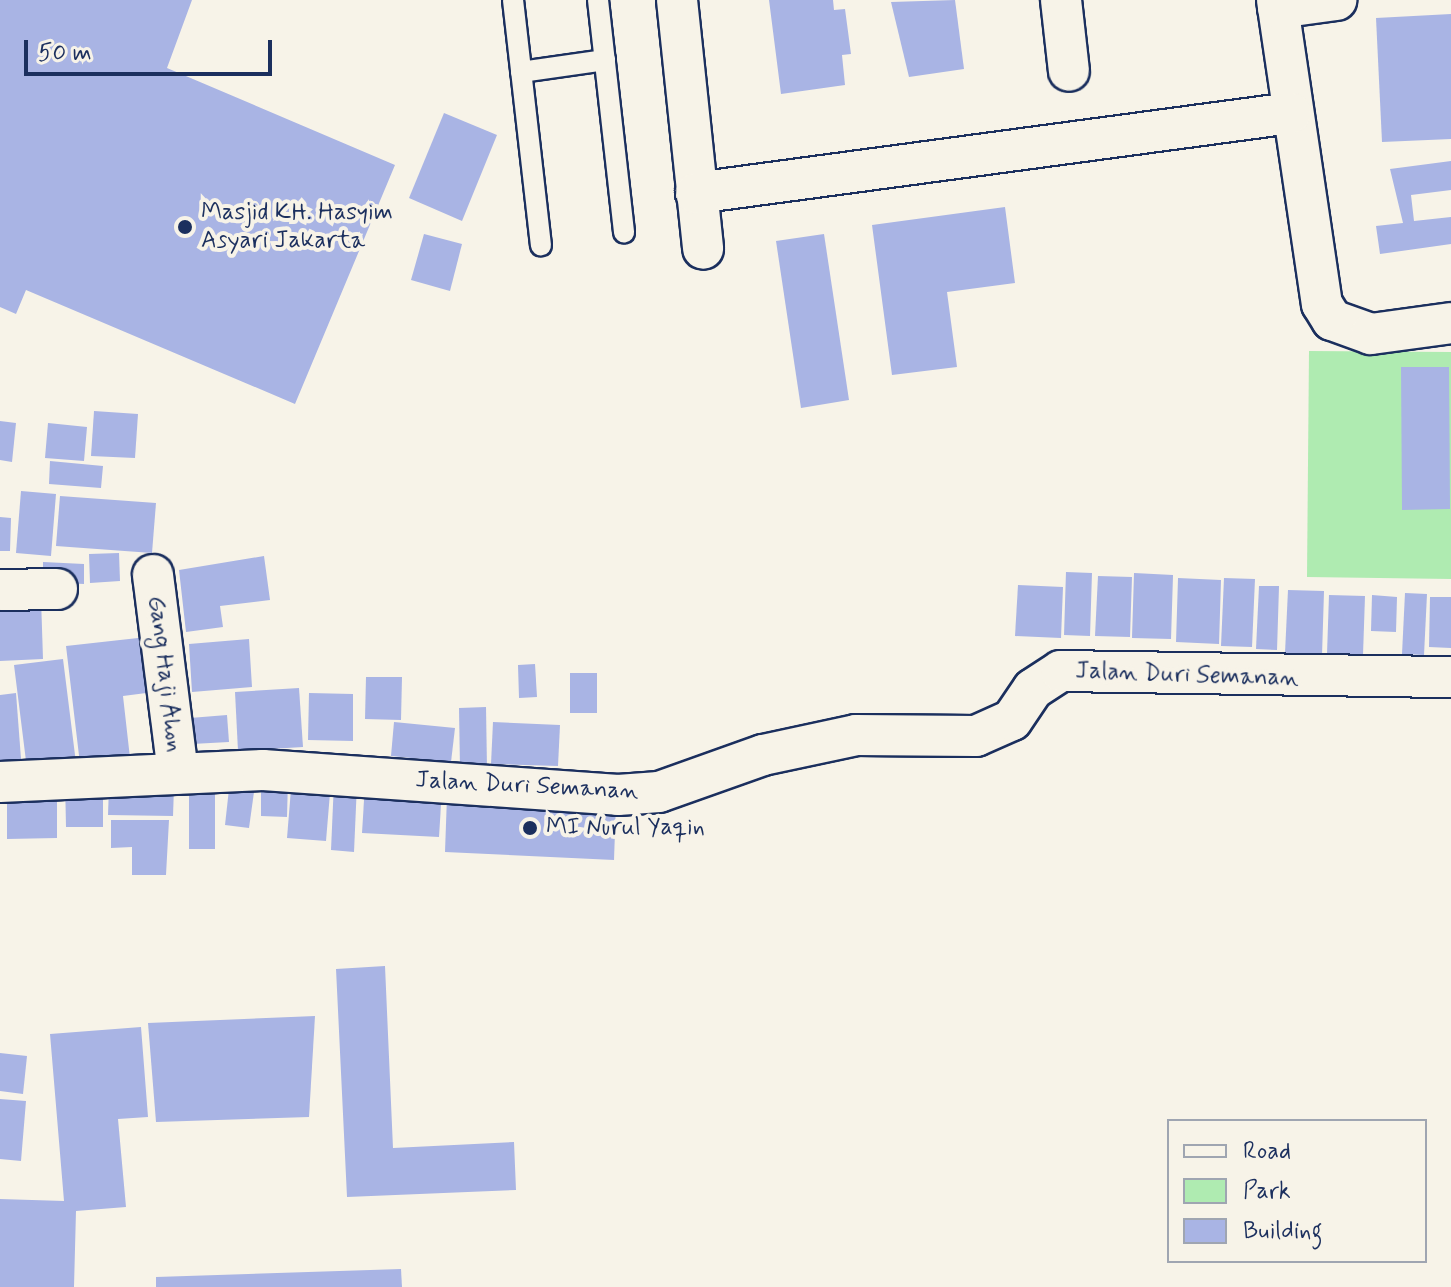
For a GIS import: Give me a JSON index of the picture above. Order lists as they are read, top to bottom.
{
  "streets": {
    "street": ["Gang Haji Ahon", "Jalan Duri Semanan"]
  },
  "crossings": [
    ["Gang Haji Ahon", "Jalan Duri Semanan"]
  ],
  "places": ["Masjid KH. Hasyim Asyari Jakarta", "MI Nurul Yaqin"],
  "legend": ["Road", "Park", "Building"],
  "scale_bar": "50 m"
}
